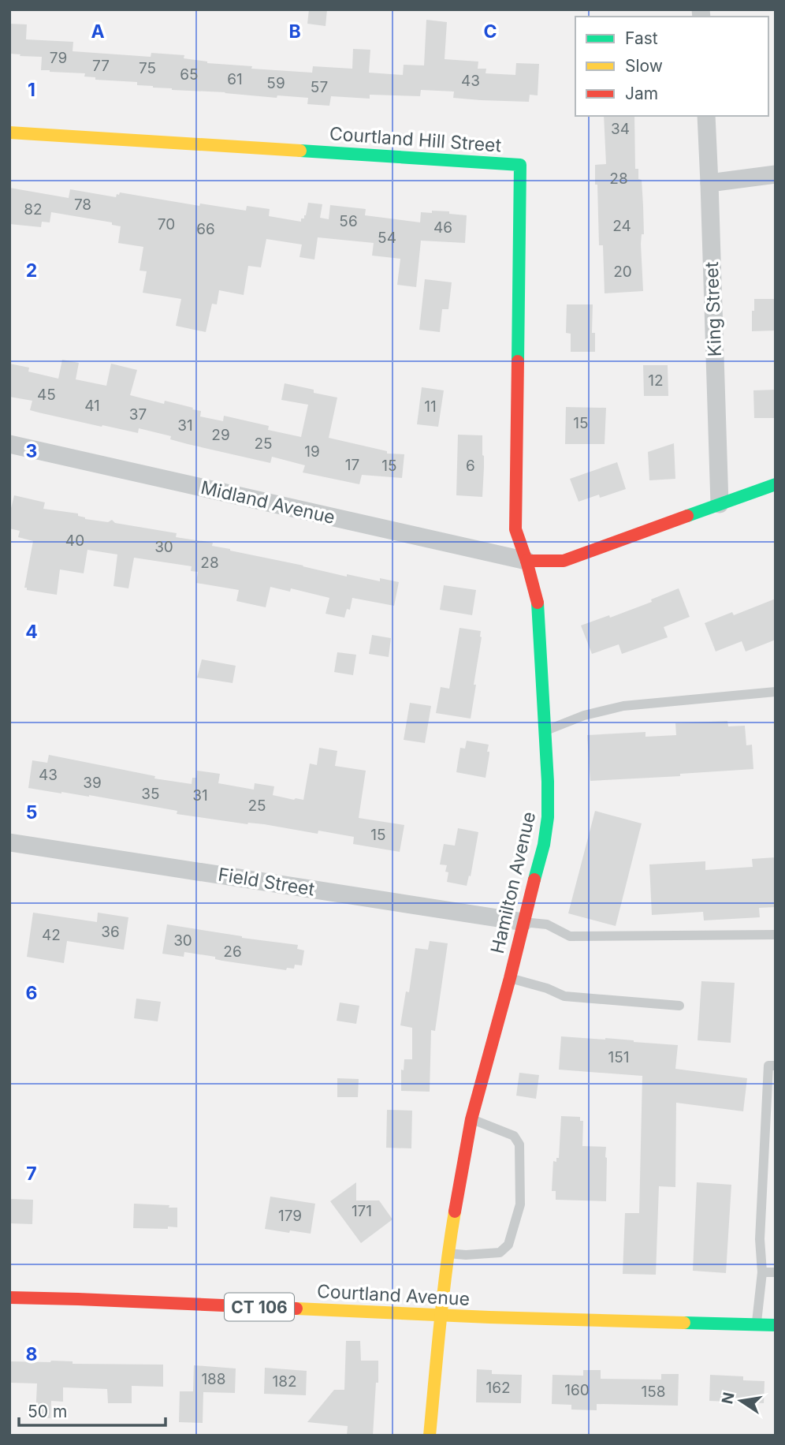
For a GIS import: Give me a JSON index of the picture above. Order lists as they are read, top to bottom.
{
  "streets": {
    "street": [
      "Courtland Hill Street",
      "King Street",
      "Midland Avenue",
      "Field Street",
      "Hamilton Avenue",
      "Courtland Avenue",
      "CT 106"
    ]
  },
  "crossings": [
    ["Courtland Hill Street", "Midland Avenue"],
    ["Courtland Hill Street", "Hamilton Avenue"],
    ["Midland Avenue", "Hamilton Avenue"],
    ["Field Street", "Hamilton Avenue"],
    ["Hamilton Avenue", "Courtland Avenue"]
  ],
  "house_numbers": [
    "79",
    "77",
    "75",
    "65",
    "61",
    "43",
    "59",
    "57",
    "34",
    "28",
    "78",
    "82",
    "56",
    "70",
    "24",
    "46",
    "66",
    "54",
    "20",
    "12",
    "45",
    "41",
    "11",
    "37",
    "15",
    "31",
    "29",
    "25",
    "19",
    "17",
    "15",
    "6",
    "40",
    "30",
    "28",
    "43",
    "39",
    "35",
    "31",
    "25",
    "15",
    "36",
    "42",
    "30",
    "26",
    "151",
    "171",
    "179",
    "188",
    "182",
    "162",
    "160",
    "158"
  ],
  "legend": ["Fast", "Slow", "Jam"],
  "scale_bar": "50 m",
  "north": "left",
  "grid": {
    "columns": ["A", "B", "C"],
    "rows": [
      "1",
      "2",
      "3",
      "4",
      "5",
      "6",
      "7",
      "8"
    ]
  }
}
